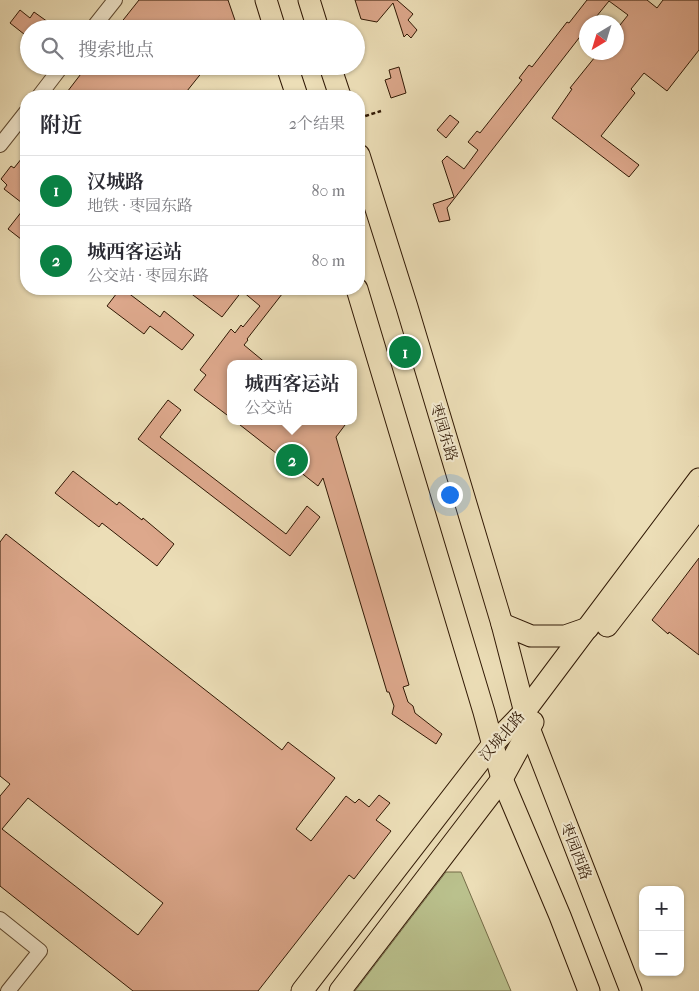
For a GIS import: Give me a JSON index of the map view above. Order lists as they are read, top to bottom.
{
  "streets": {
    "main road": ["枣园东路", "汉城北路", "枣园西路"]
  },
  "crossings": [
    ["枣园东路", "汉城北路"],
    ["枣园东路", "枣园西路"],
    ["汉城北路", "枣园西路"]
  ],
  "north": "bottom left",
  "page": {
    "search": "搜索地点",
    "heading": ["附近", "2个结果"],
    "list": [
      {
        "mark": "1",
        "name": "汉城路",
        "note": "地铁 · 枣园东路",
        "value": "80 m"
      },
      {
        "mark": "2",
        "name": "城西客运站",
        "note": "公交站 · 枣园东路",
        "value": "80 m"
      }
    ],
    "pins": ["1", "2"],
    "popup": ["城西客运站", "公交站"],
    "map_buttons": ["+", "−"]
  }
}
